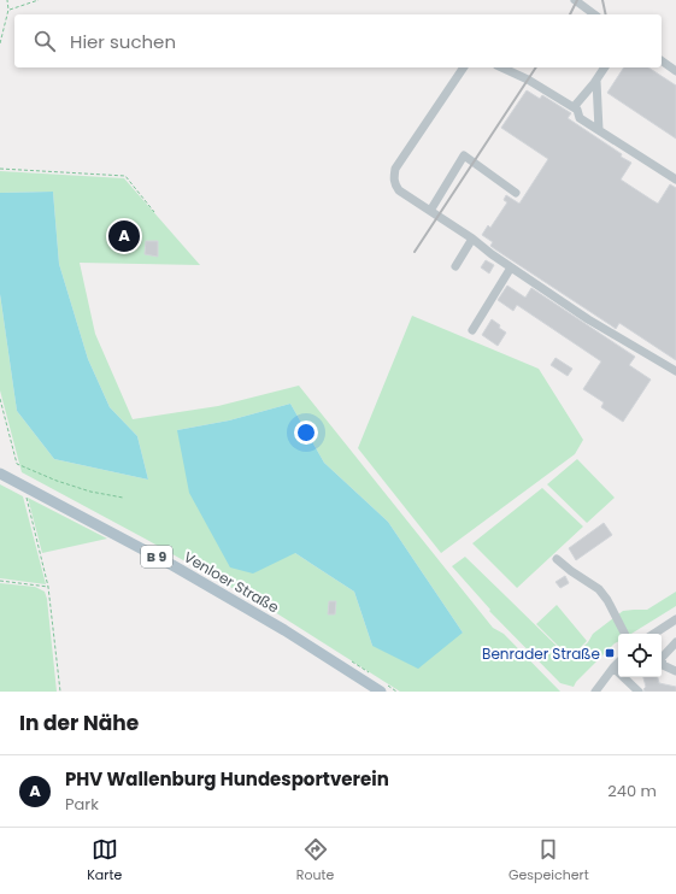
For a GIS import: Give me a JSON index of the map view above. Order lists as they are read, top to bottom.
{
  "streets": {
    "main road": ["B 9", "Venloer Straße"]
  },
  "places": {
    "transit": ["Benrader Straße"]
  },
  "page": {
    "search": "Hier suchen",
    "pins": "A",
    "heading": "In der Nähe",
    "list": [
      {
        "mark": "A",
        "name": "PHV Wallenburg Hundesportverein",
        "note": "Park",
        "value": "240 m"
      }
    ],
    "nav": ["Karte", "Route", "Gespeichert"]
  }
}
